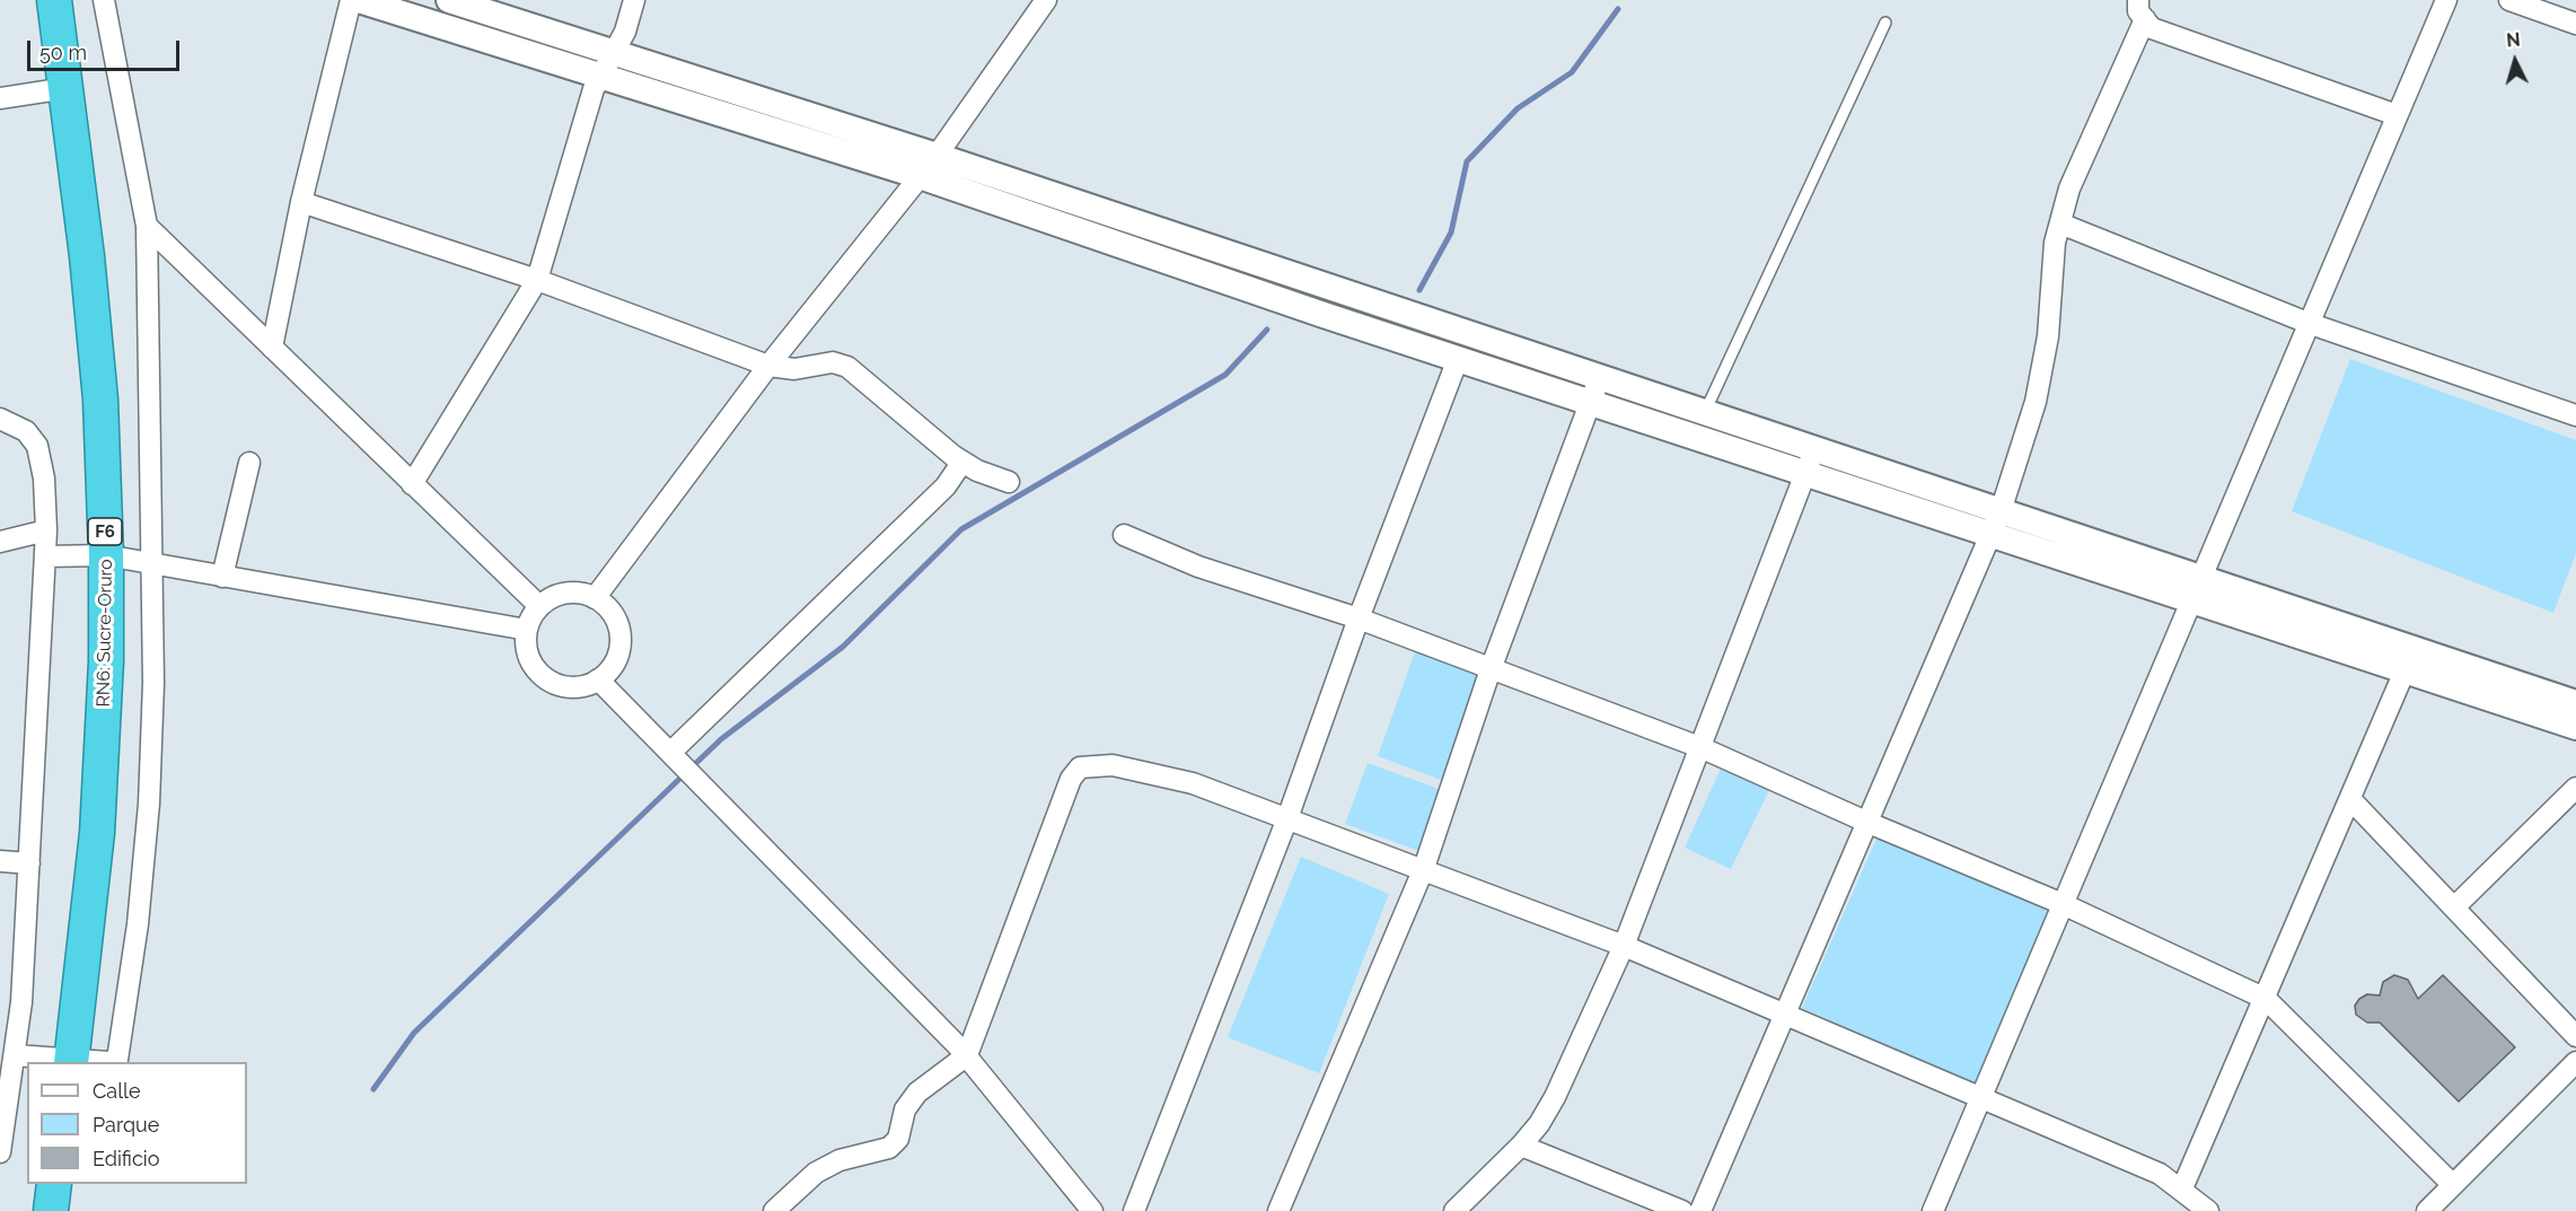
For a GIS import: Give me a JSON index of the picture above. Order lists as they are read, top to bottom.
{
  "streets": {
    "highway": ["F6", "RN6: Sucre-Oruro"]
  },
  "legend": ["Calle", "Parque", "Edificio"],
  "scale_bar": "50 m",
  "north": "top"
}
